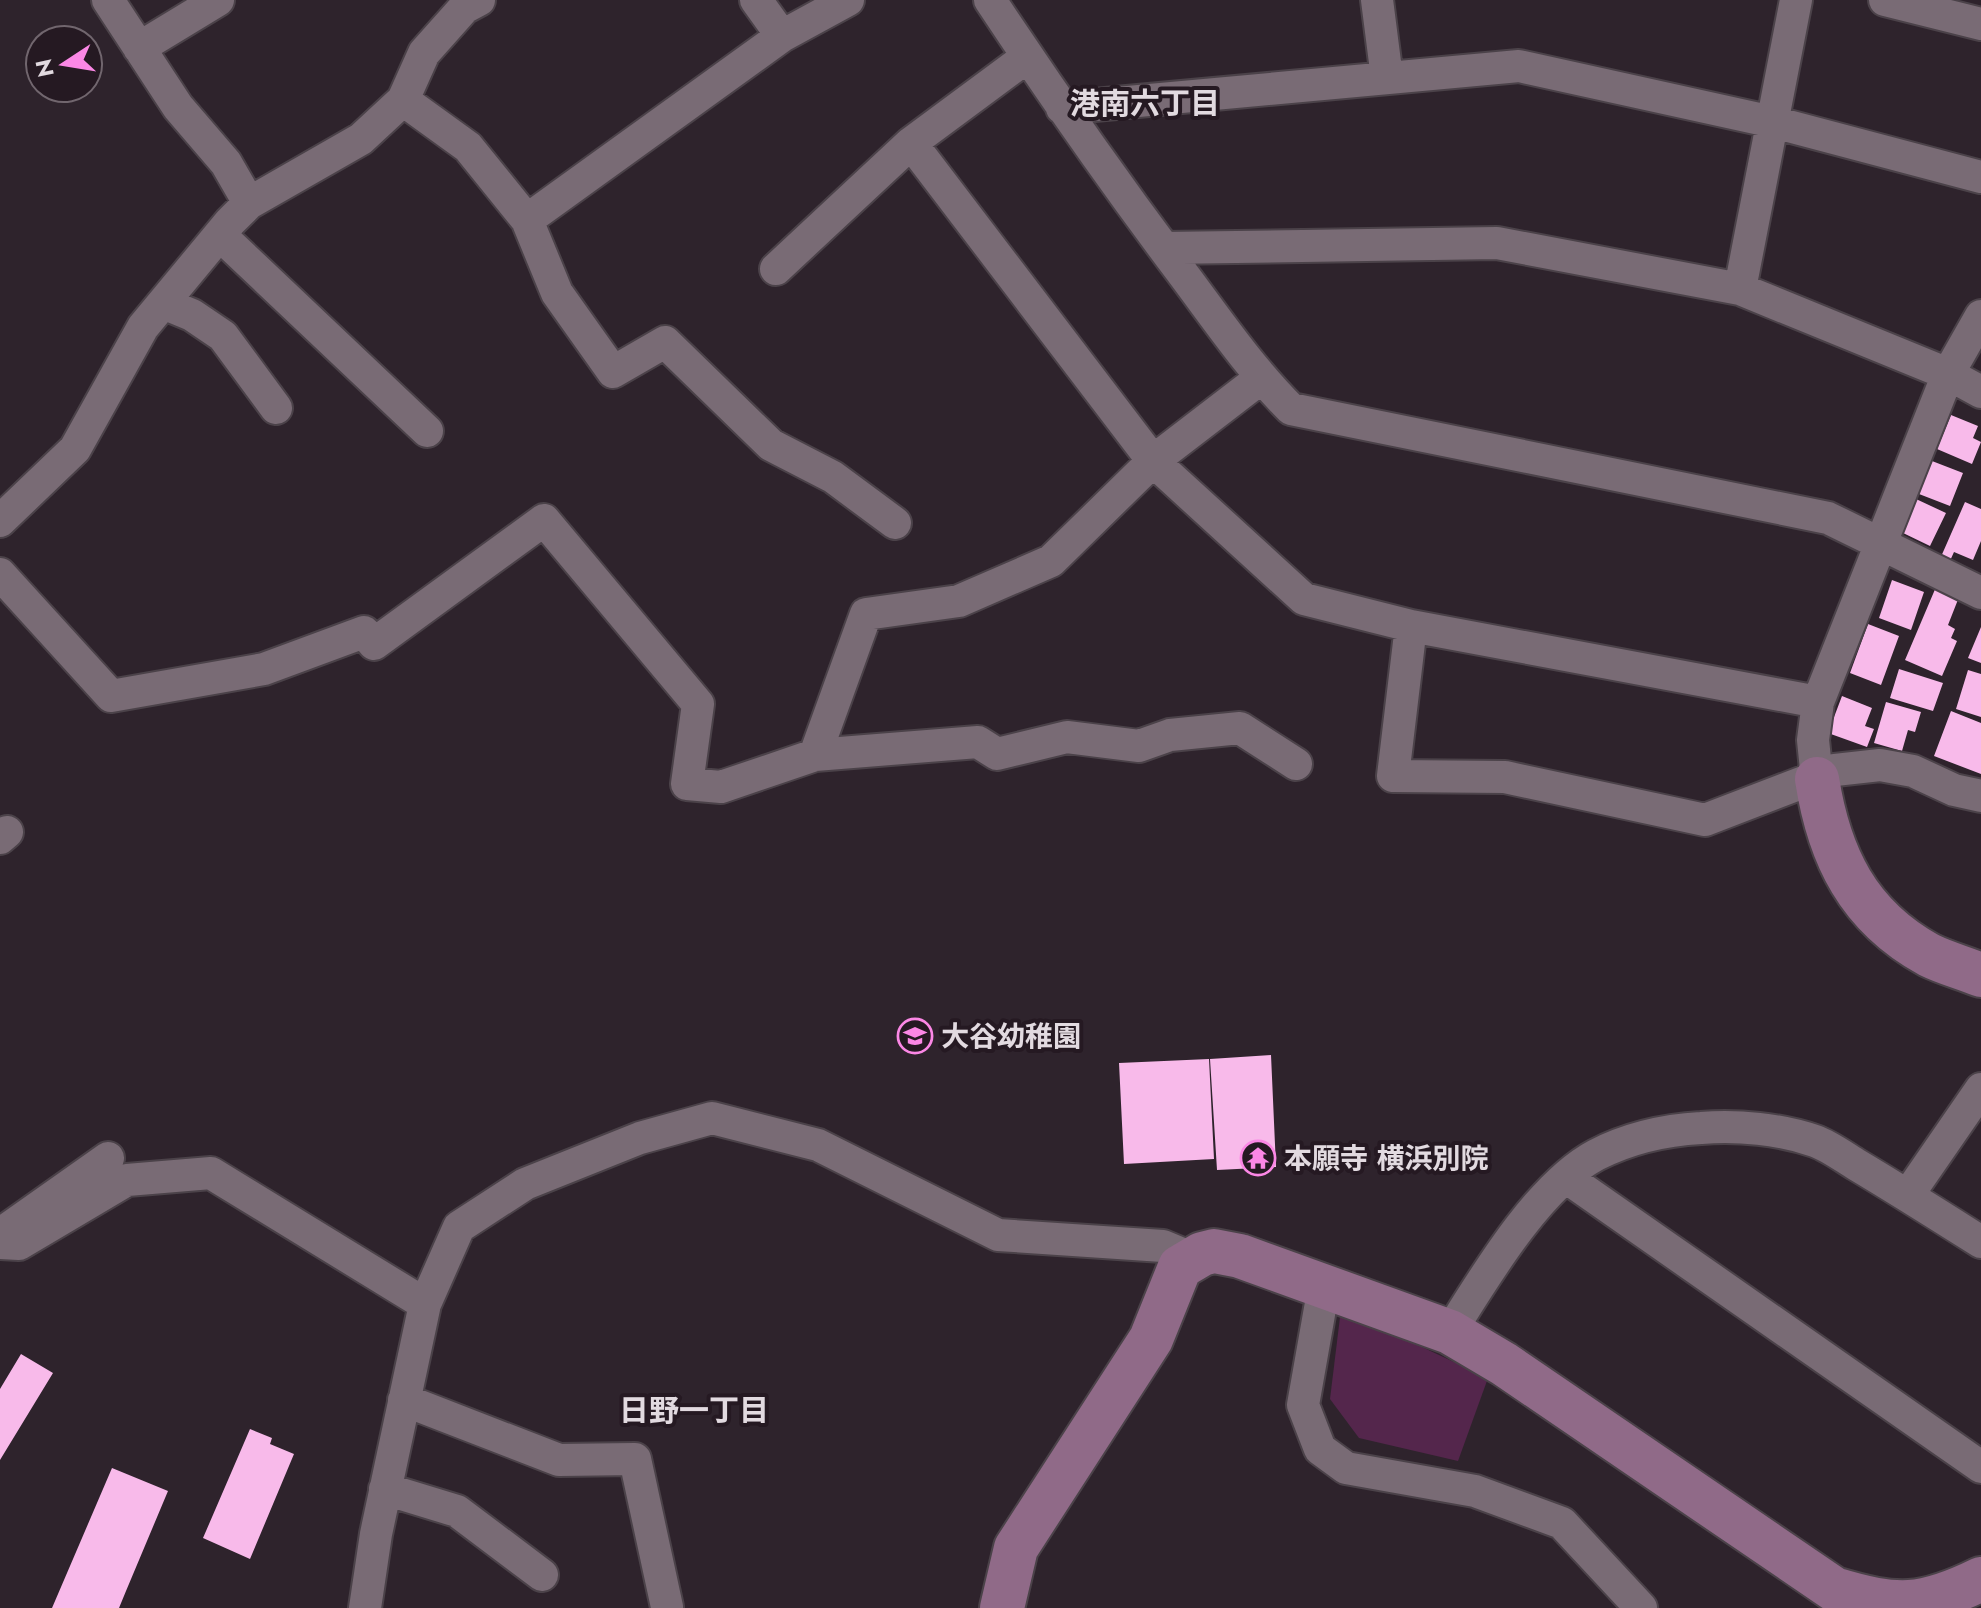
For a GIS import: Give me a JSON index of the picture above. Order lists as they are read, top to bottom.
{
  "districts": ["港南六丁目", "日野一丁目"],
  "places": {
    "school or university": ["大谷幼稚園"],
    "temple": ["本願寺 横浜別院"]
  },
  "north": "left"
}
